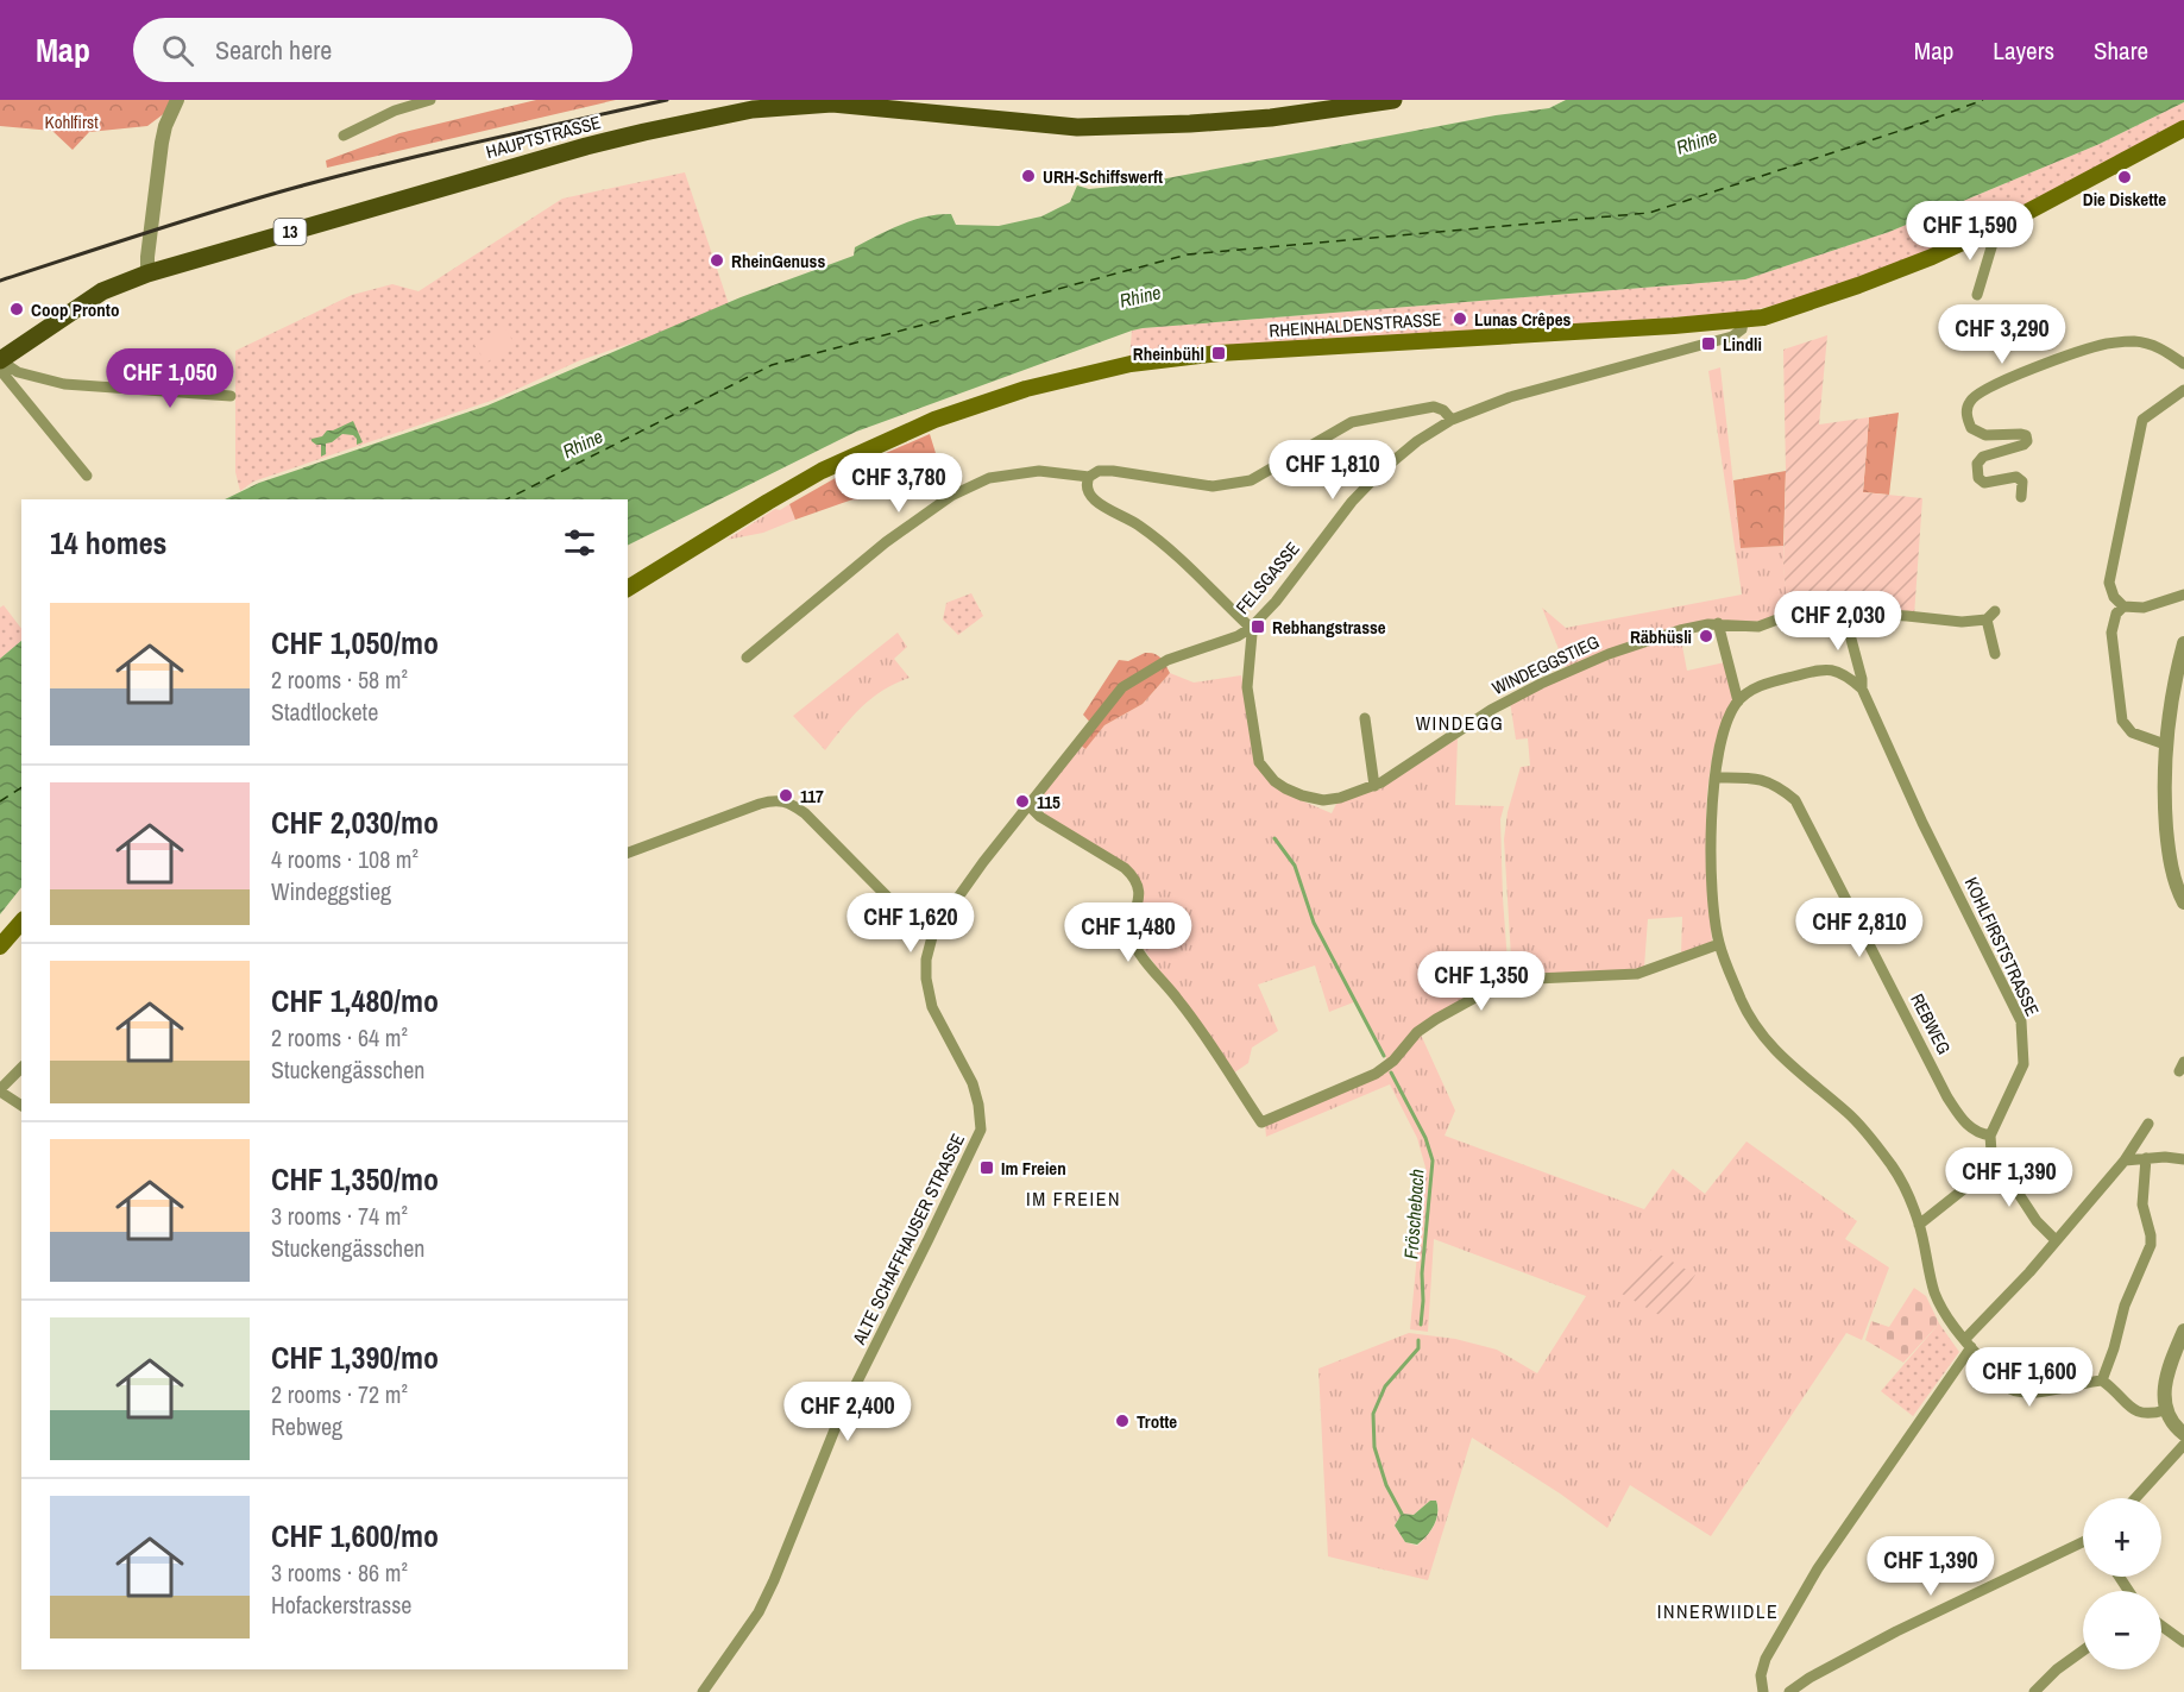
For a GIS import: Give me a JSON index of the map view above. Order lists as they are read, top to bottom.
{
  "streets": {
    "main road": ["HAUPTSTRASSE", "13", "RHEINHALDENSTRASSE"],
    "street": [
      "FELSGASSE",
      "WINDEGGSTIEG",
      "KOHLFIRSTSTRASSE",
      "REBWEG",
      "ALTE SCHAFFHAUSER STRASSE"
    ]
  },
  "crossings": [
    ["RHEINHALDENSTRASSE", "FELSGASSE"],
    ["FELSGASSE", "WINDEGGSTIEG"],
    ["FELSGASSE", "ALTE SCHAFFHAUSER STRASSE"],
    ["KOHLFIRSTSTRASSE", "REBWEG"]
  ],
  "districts": ["WINDEGG", "IM FREIEN", "INNERWIIDLE"],
  "water": ["Rhine", "Fröschebach"],
  "parks": ["Kohlfirst"],
  "places": {
    "other": [
      "URH-Schiffswerft",
      "Die Diskette",
      "RheinGenuss",
      "Coop Pronto",
      "Lunas Crêpes",
      "Räbhüsli",
      "117",
      "115",
      "Trotte"
    ],
    "transit": [
      "Lindli",
      "Rheinbühl",
      "Rebhangstrasse",
      "Im Freien"
    ]
  },
  "page": {
    "header": "Map",
    "search": "Search here",
    "nav": ["Map", "Layers", "Share"],
    "price": [
      "CHF 1,590",
      "CHF 3,290",
      "CHF 1,050",
      "CHF 1,810",
      "CHF 3,780",
      "CHF 2,030",
      "CHF 1,620",
      "CHF 2,810",
      "CHF 1,480",
      "CHF 1,350",
      "CHF 1,390",
      "CHF 1,600",
      "CHF 2,400",
      "CHF 1,390"
    ],
    "heading": "14 homes",
    "list": [
      {
        "name": "CHF 1,050/mo",
        "note": "2 rooms · 58 m² · Stadtlockete"
      },
      {
        "name": "CHF 2,030/mo",
        "note": "4 rooms · 108 m² · Windeggstieg"
      },
      {
        "name": "CHF 1,480/mo",
        "note": "2 rooms · 64 m² · Stuckengässchen"
      },
      {
        "name": "CHF 1,350/mo",
        "note": "3 rooms · 74 m² · Stuckengässchen"
      },
      {
        "name": "CHF 1,390/mo",
        "note": "2 rooms · 72 m² · Rebweg"
      },
      {
        "name": "CHF 1,600/mo",
        "note": "3 rooms · 86 m² · Hofackerstrasse"
      }
    ],
    "map_buttons": ["+", "−"]
  }
}
